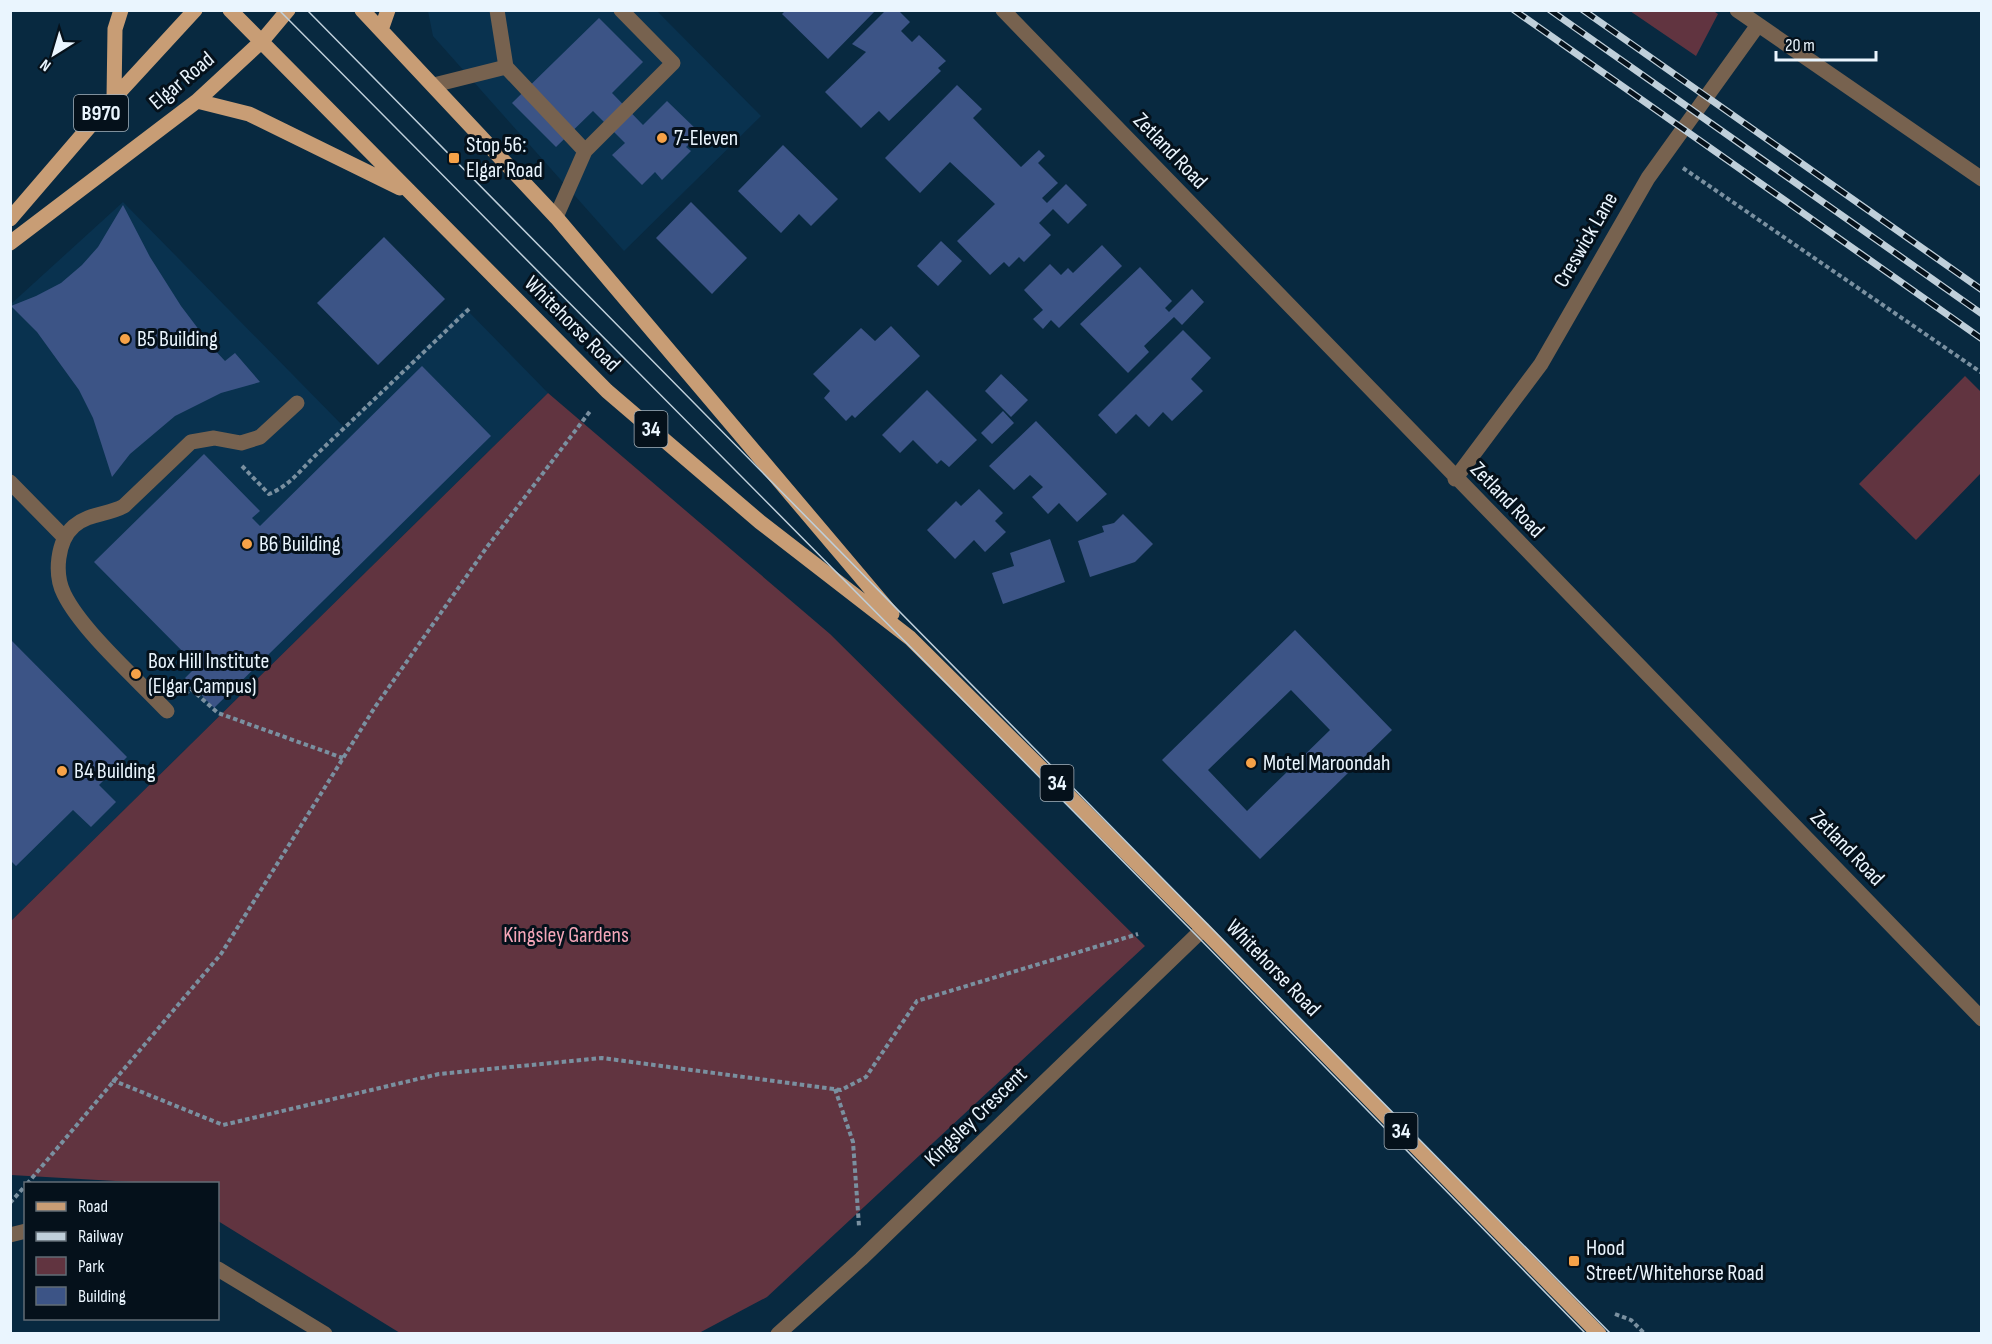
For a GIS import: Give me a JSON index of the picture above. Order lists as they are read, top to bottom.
{
  "streets": {
    "main road": [
      "Elgar Road",
      "B970",
      "Whitehorse Road",
      "34"
    ],
    "street": ["Zetland Road", "Creswick Lane", "Kingsley Crescent"]
  },
  "crossings": [
    ["Elgar Road", "Whitehorse Road"],
    ["Zetland Road", "Creswick Lane"],
    ["Whitehorse Road", "Kingsley Crescent"]
  ],
  "parks": ["Kingsley Gardens"],
  "places": {
    "other": [
      "7-Eleven",
      "B5 Building",
      "B6 Building",
      "Box Hill Institute (Elgar Campus)",
      "Motel Maroondah",
      "B4 Building"
    ],
    "transit": ["Stop 56: Elgar Road", "Hood Street/Whitehorse Road"]
  },
  "legend": [
    "Road",
    "Railway",
    "Park",
    "Building"
  ],
  "scale_bar": "20 m",
  "north": "bottom left"
}
